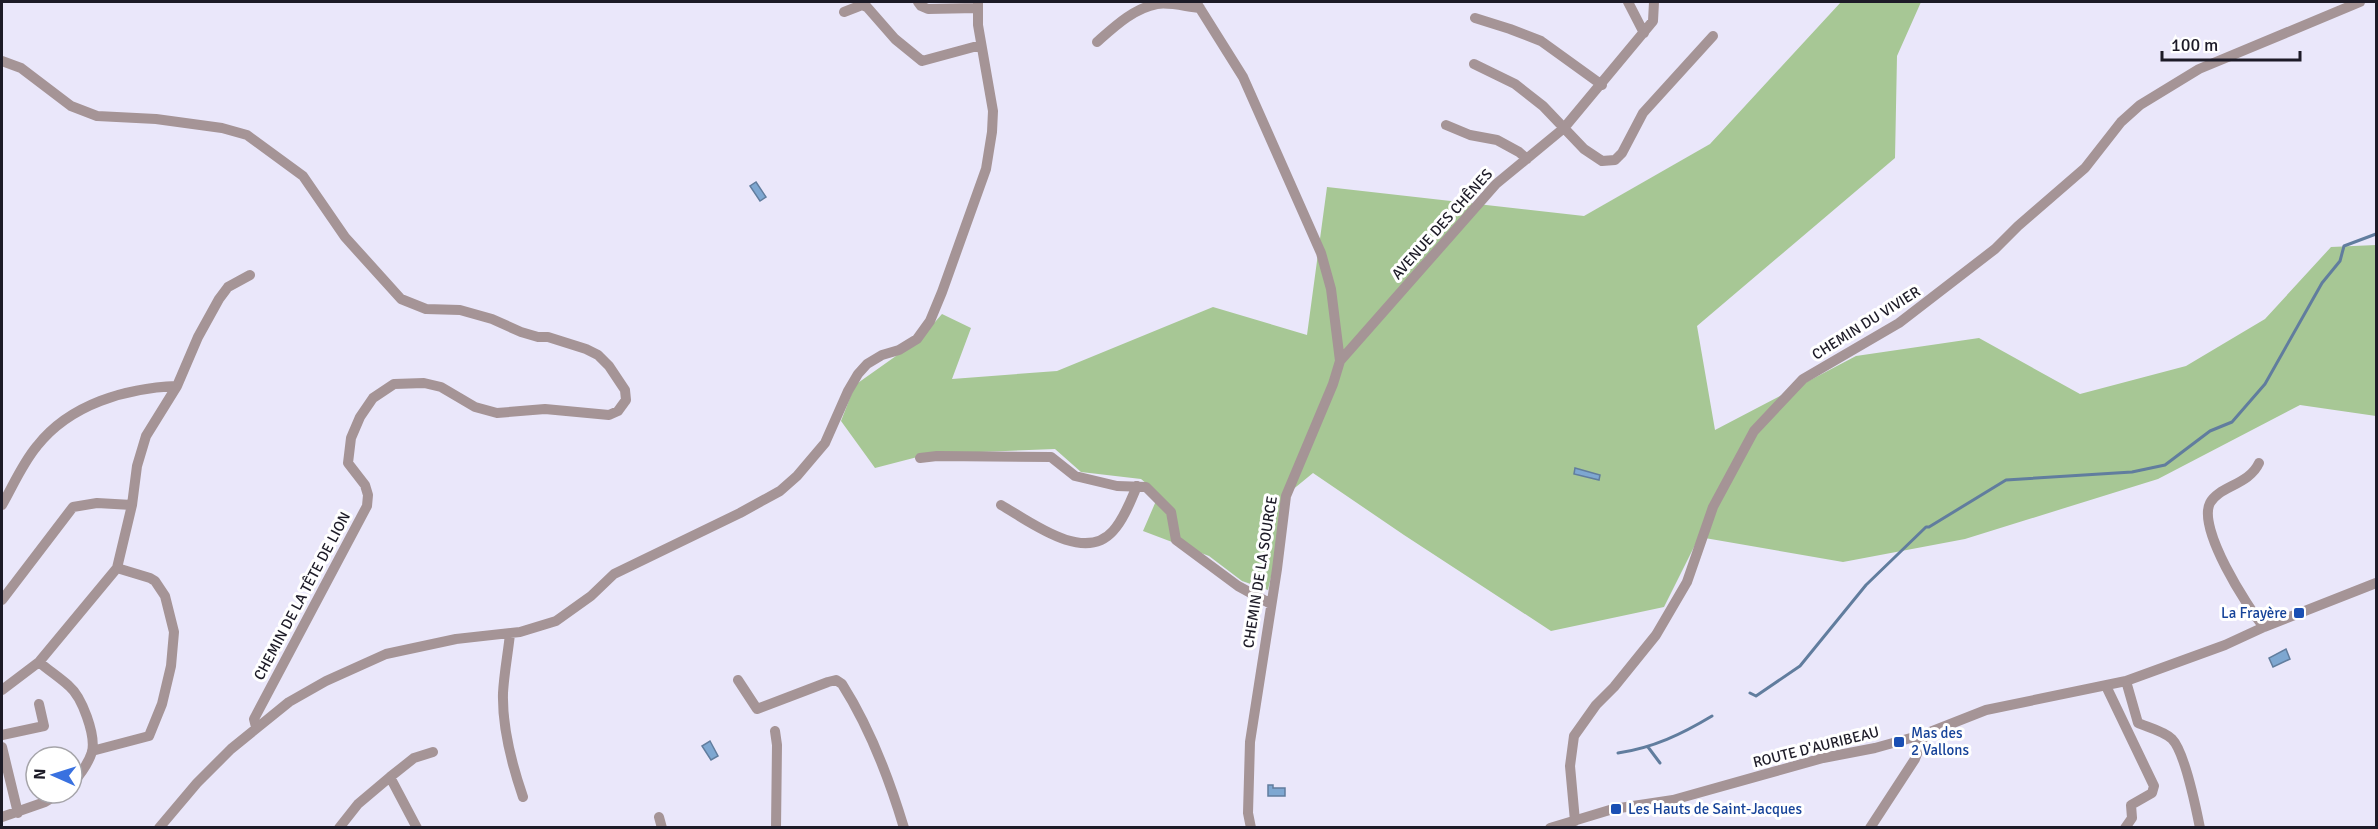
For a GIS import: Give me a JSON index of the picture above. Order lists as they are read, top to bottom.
{
  "streets": {
    "street": [
      "AVENUE DES CHÊNES",
      "CHEMIN DU VIVIER",
      "CHEMIN DE LA SOURCE",
      "CHEMIN DE LA TÊTE DE LION",
      "ROUTE D'AURIBEAU"
    ]
  },
  "crossings": [
    ["AVENUE DES CHÊNES", "CHEMIN DE LA SOURCE"],
    ["CHEMIN DU VIVIER", "ROUTE D'AURIBEAU"]
  ],
  "places": {
    "transit": ["La Frayère", "Mas des 2 Vallons", "Les Hauts de Saint-Jacques"]
  },
  "scale_bar": "100 m",
  "north": "left"
}
